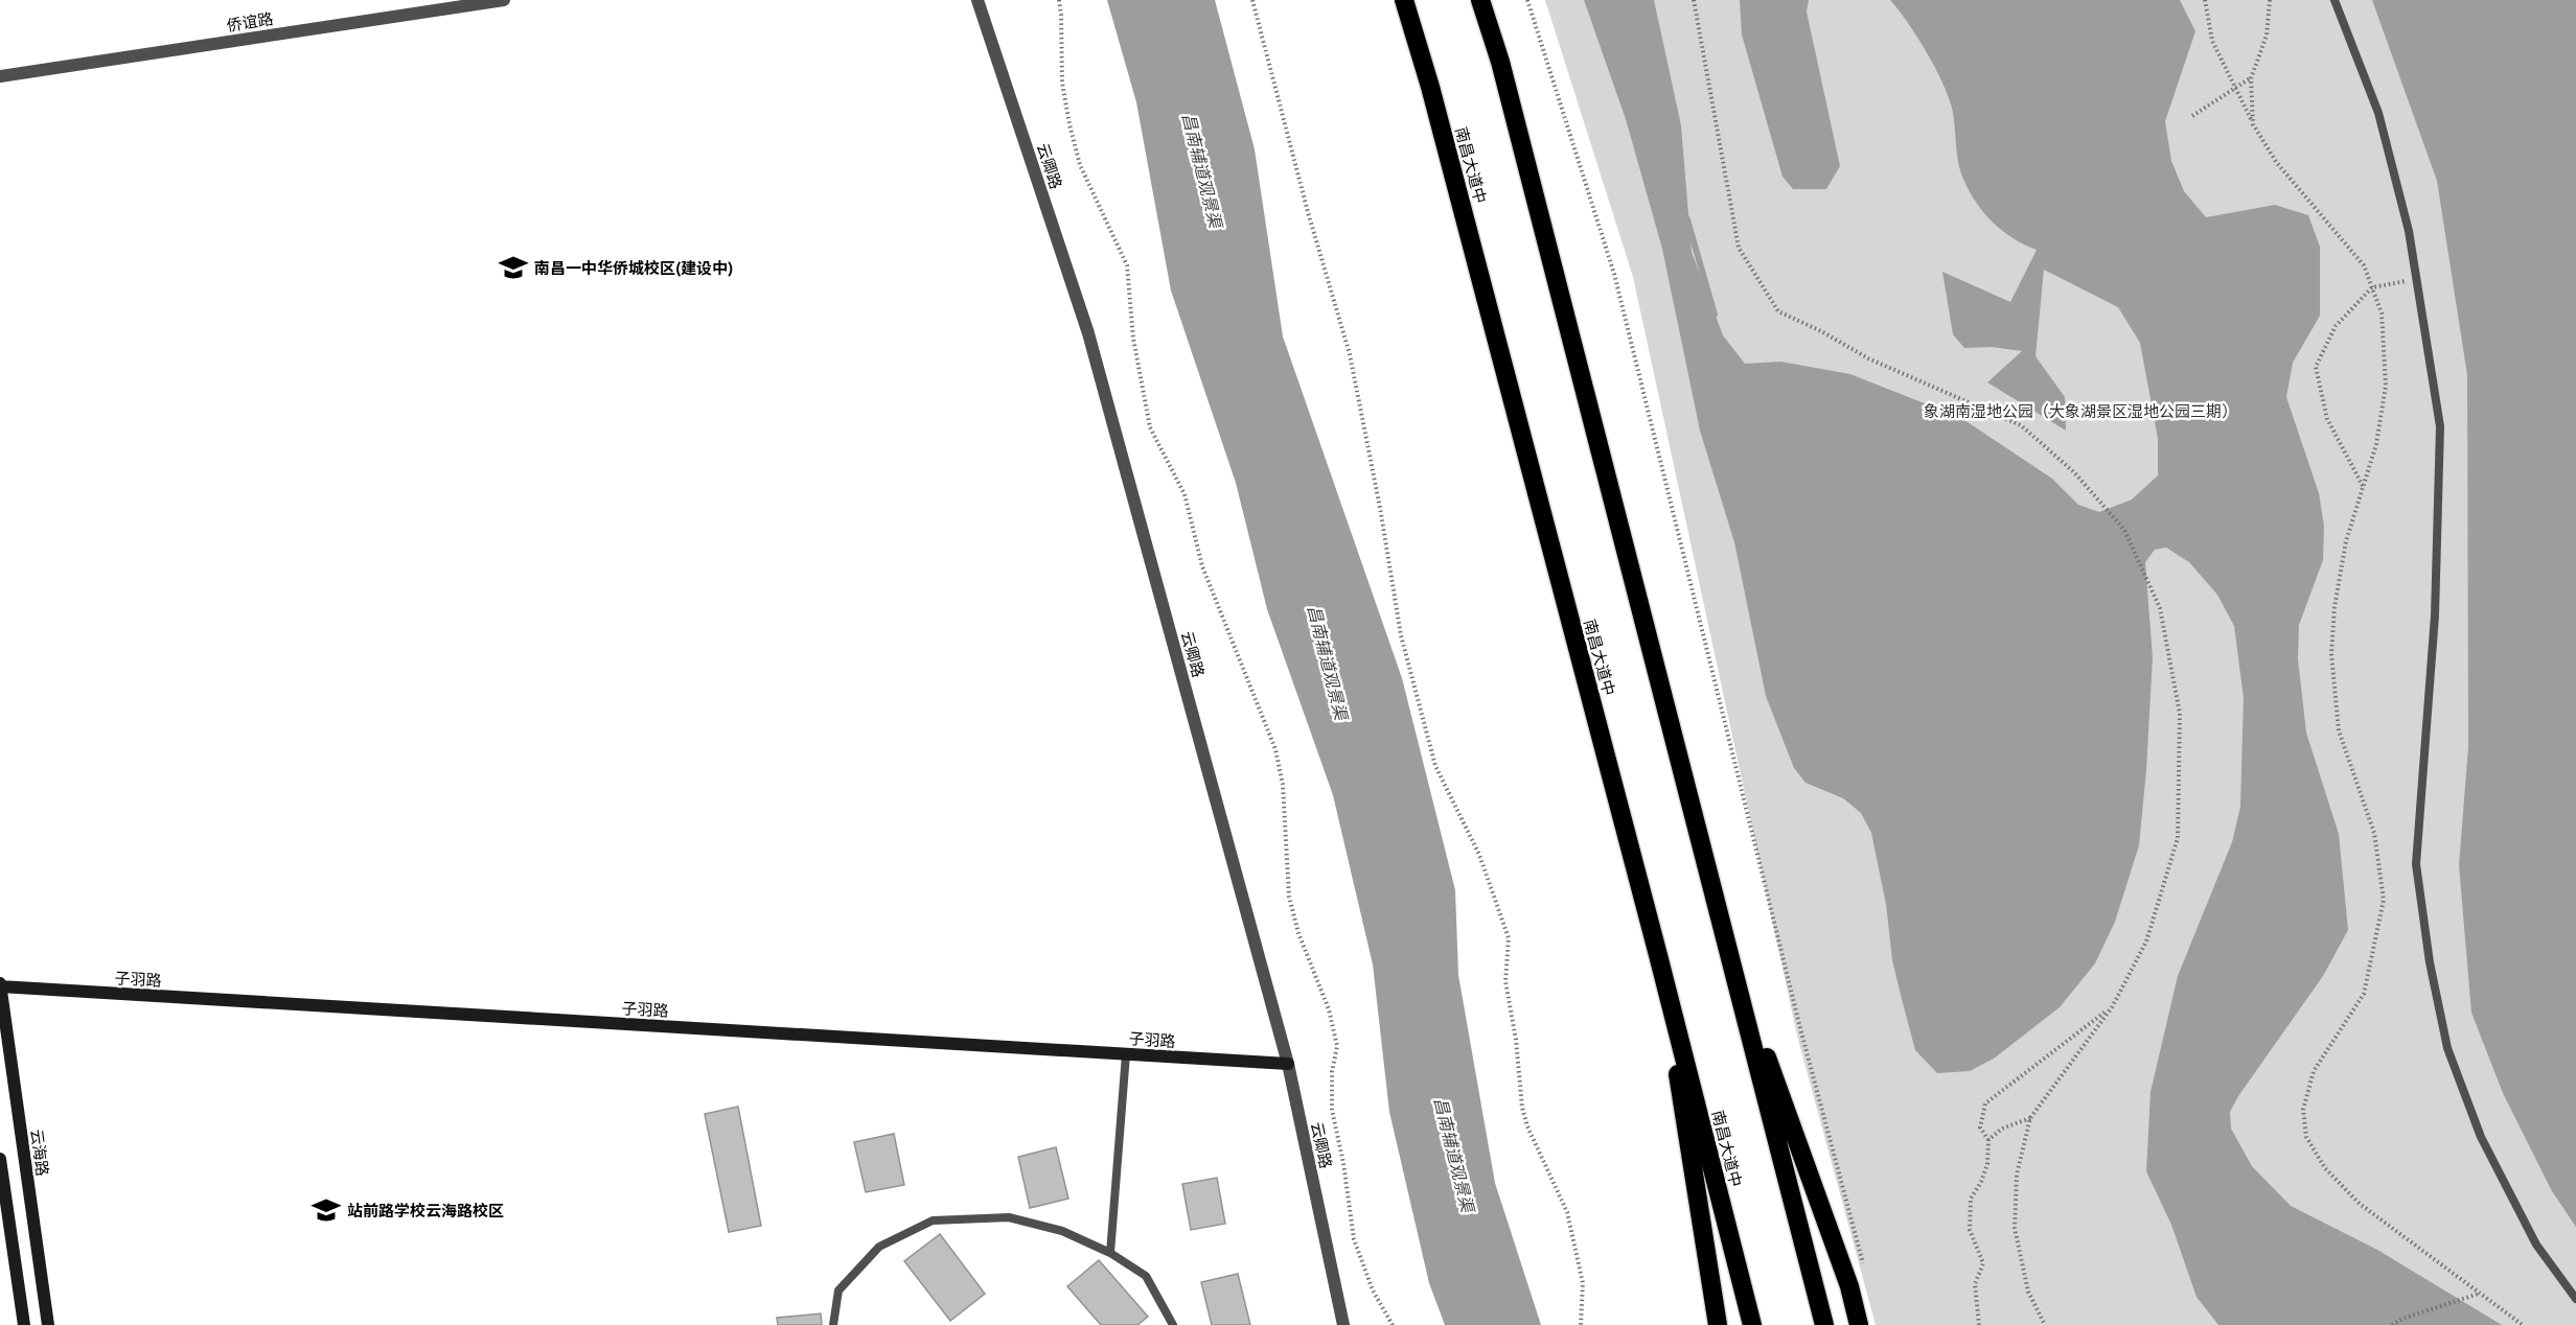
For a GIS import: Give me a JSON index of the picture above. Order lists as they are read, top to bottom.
{
  "streets": {
    "highway": ["南昌大道中"],
    "street": [
      "侨谊路",
      "云卿路",
      "子羽路",
      "云海路"
    ]
  },
  "crossings": [
    ["云卿路", "子羽路"],
    ["子羽路", "云海路"]
  ],
  "water": ["昌南辅道观景渠"],
  "parks": ["象湖南湿地公园（大象湖景区湿地公园三期）"],
  "places": {
    "school or university": ["南昌一中华侨城校区(建设中)", "站前路学校云海路校区"]
  }
}
